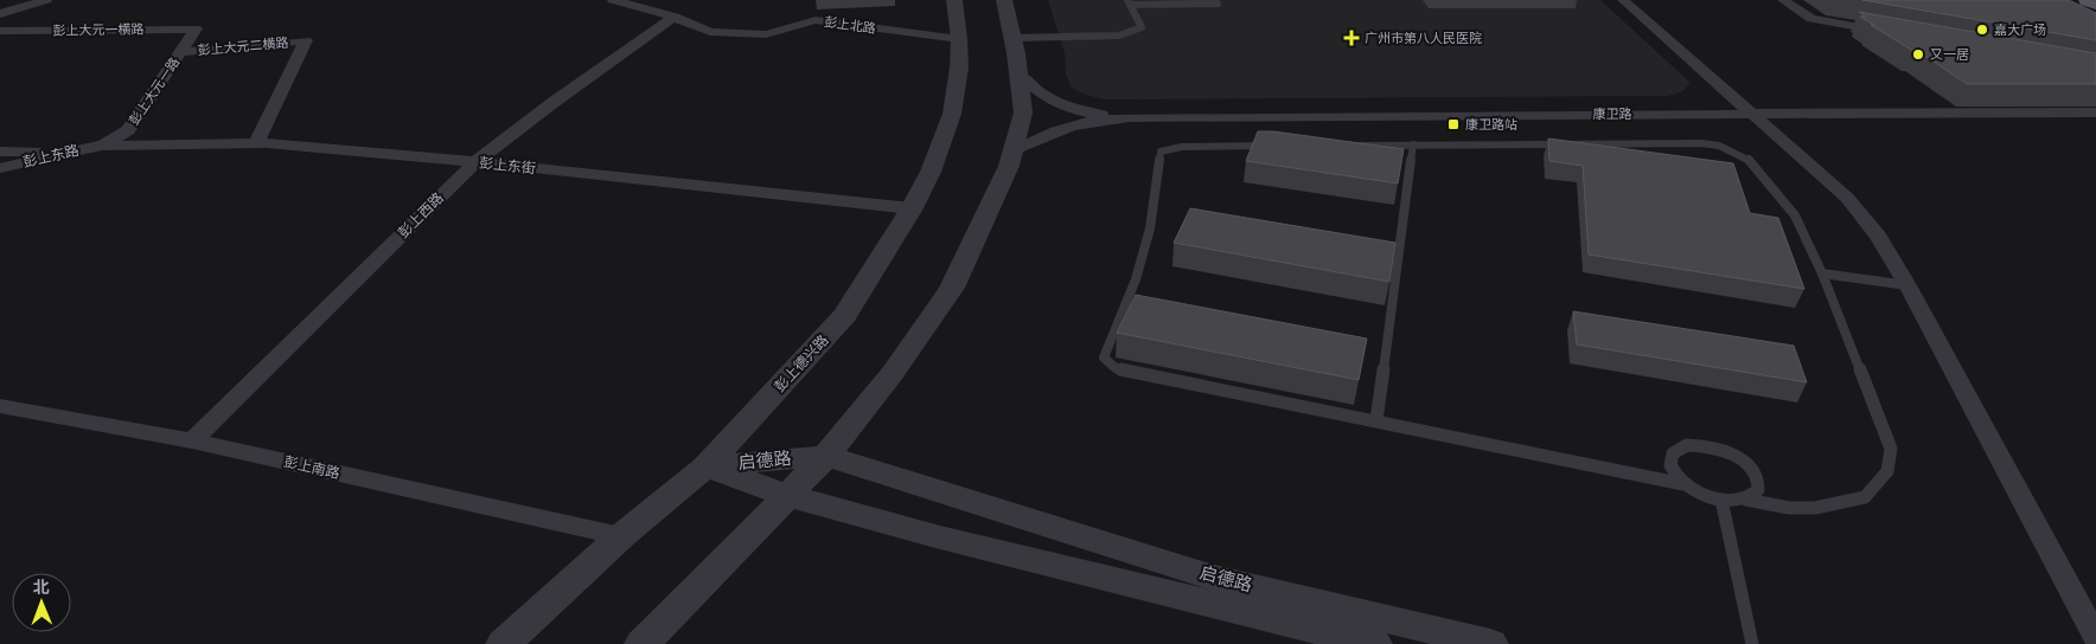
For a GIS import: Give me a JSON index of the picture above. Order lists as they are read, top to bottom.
{
  "streets": {
    "street": [
      "彭上北路",
      "彭上大元一横路",
      "彭上大元二横路",
      "彭上大元一路",
      "康卫路",
      "彭上东路",
      "彭上东街",
      "彭上西路",
      "彭上德兴路",
      "启德路",
      "彭上南路"
    ]
  },
  "crossings": [
    ["彭上北路", "彭上西路"],
    ["彭上北路", "彭上德兴路"],
    ["彭上大元一横路", "彭上大元一路"],
    ["彭上大元二横路", "彭上大元一路"],
    ["彭上大元二横路", "彭上东街"],
    ["彭上大元一路", "彭上东路"],
    ["彭上大元一路", "彭上东街"],
    ["彭上东路", "彭上东街"],
    ["彭上东街", "彭上西路"],
    ["彭上东街", "彭上德兴路"],
    ["彭上西路", "彭上南路"],
    ["彭上德兴路", "启德路"],
    ["彭上德兴路", "彭上南路"]
  ],
  "places": {
    "other": ["嘉大广场", "又一居"],
    "health": ["广州市第八人民医院"],
    "transit": ["康卫路站"]
  },
  "north": "top"
}
